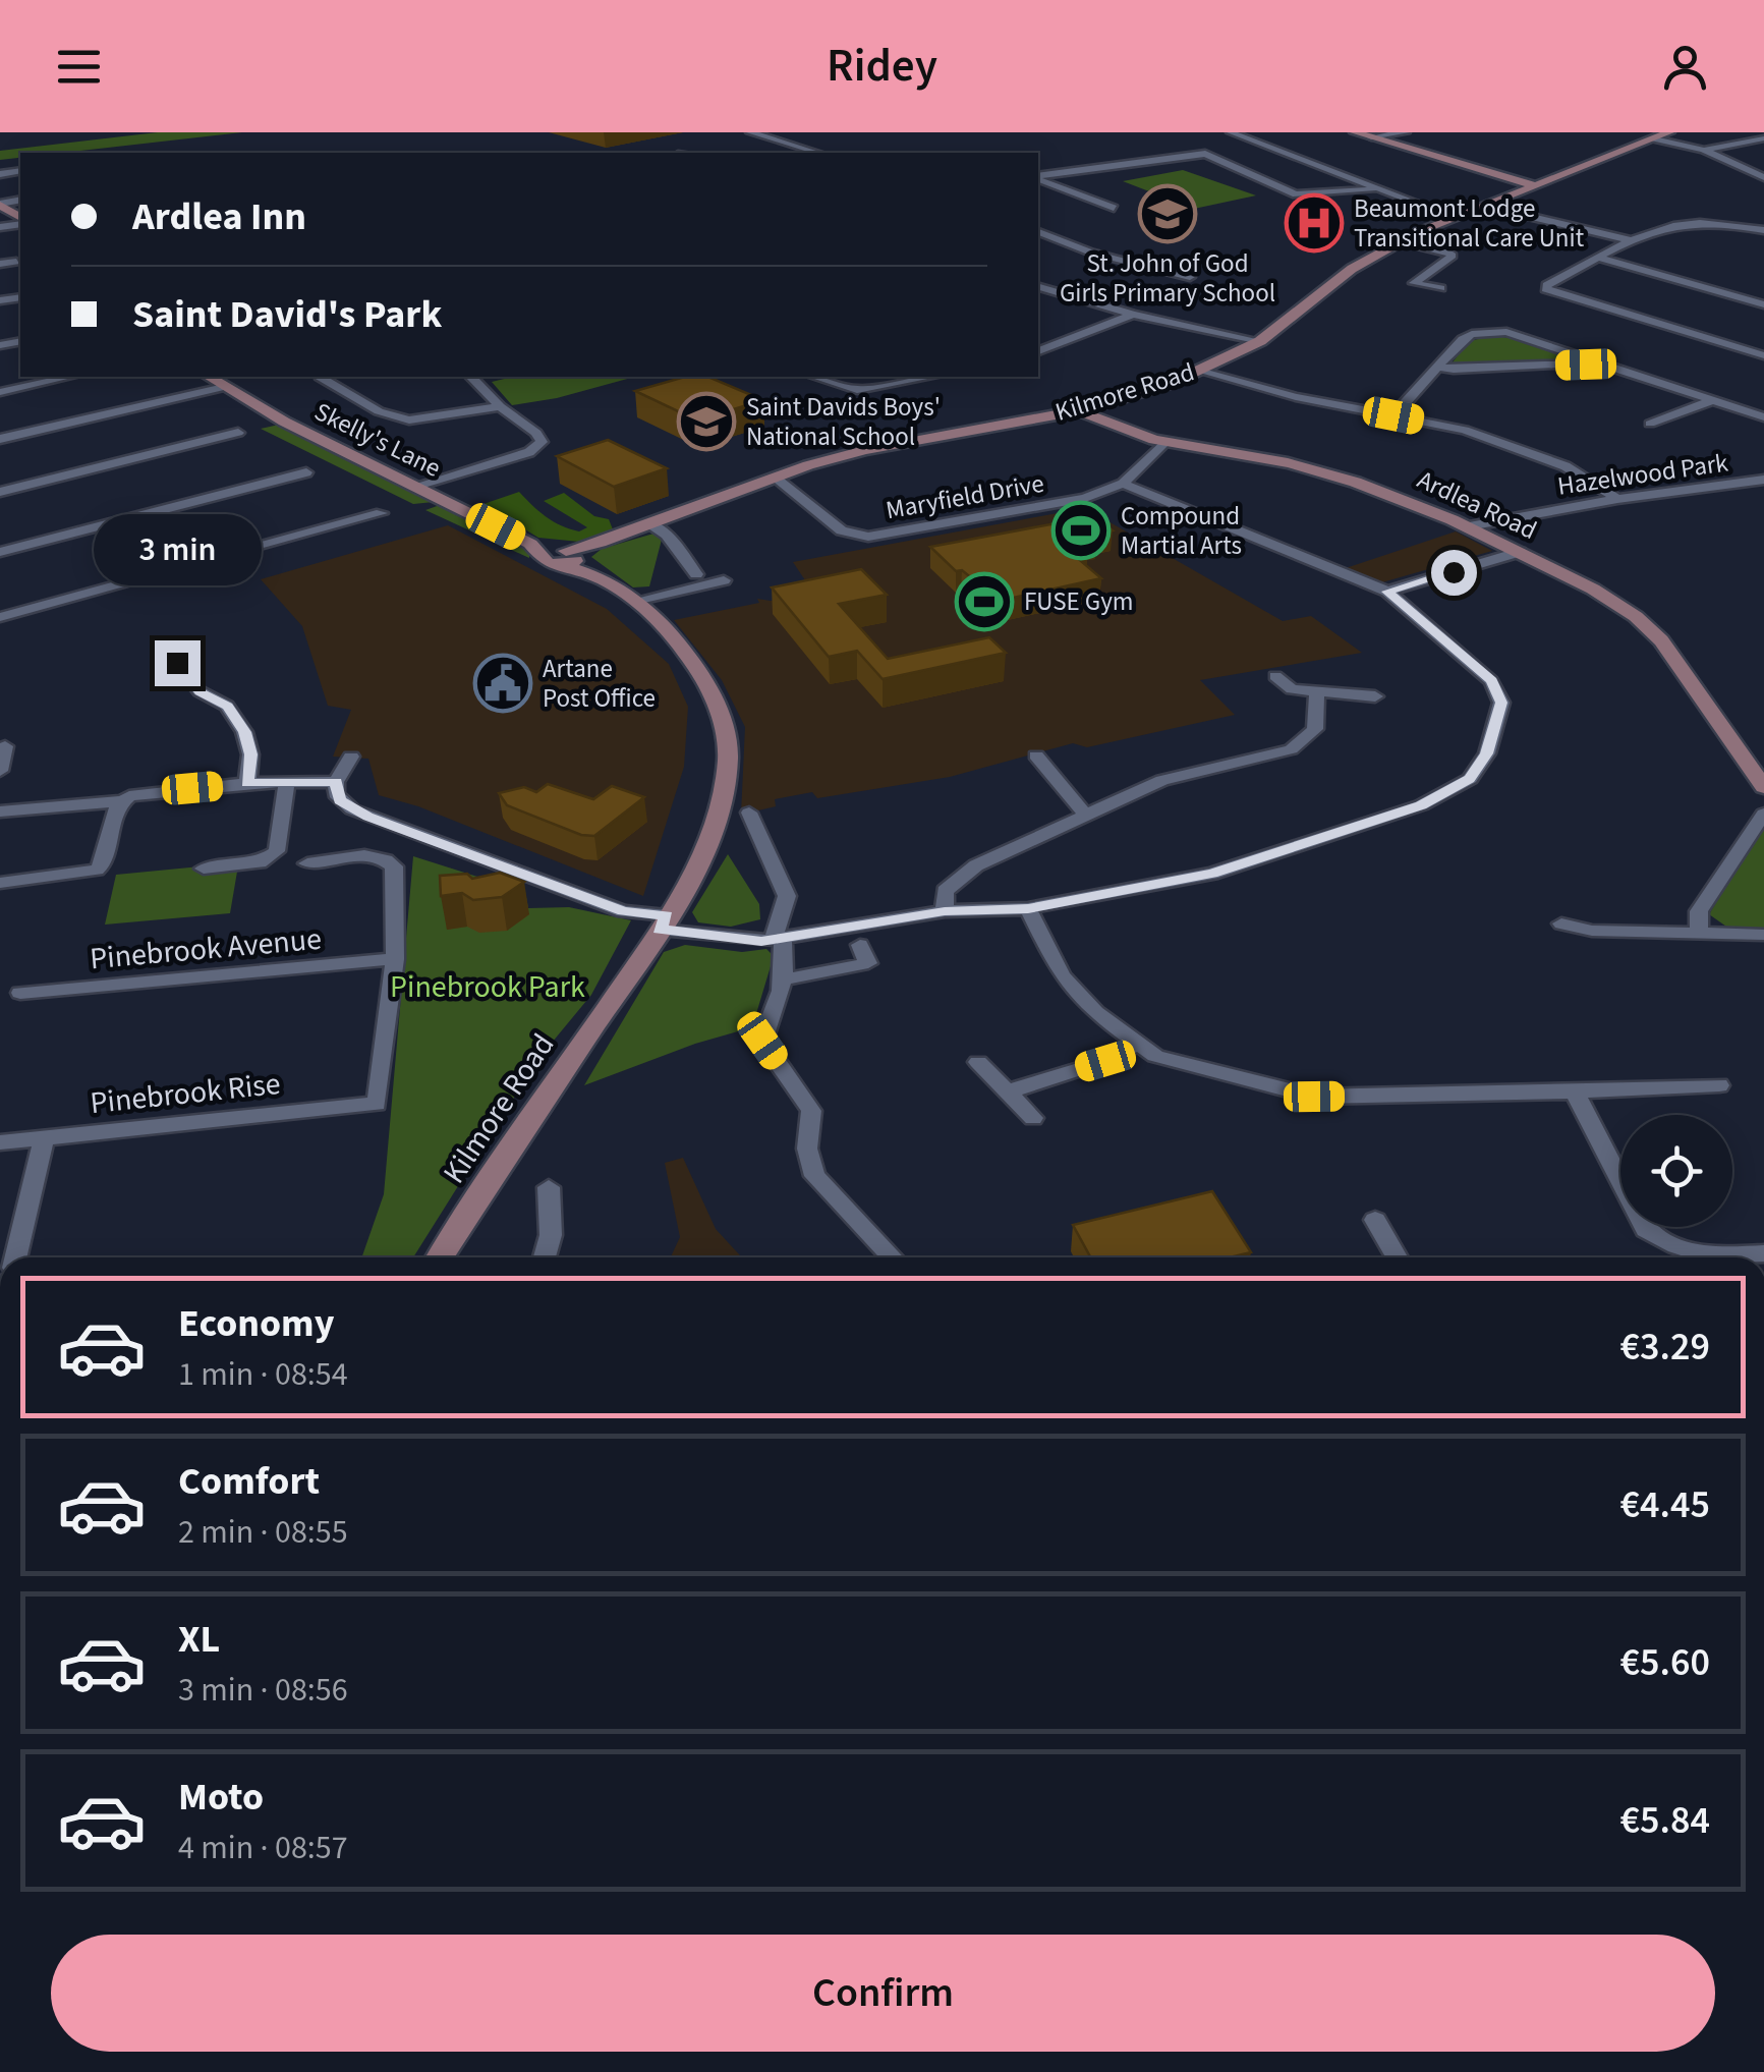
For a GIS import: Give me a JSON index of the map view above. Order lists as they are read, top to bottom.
{
  "streets": {
    "street": [
      "Kilmore Road",
      "Skelly's Lane",
      "Hazelwood Park",
      "Maryfield Drive",
      "Ardlea Road",
      "Pinebrook Avenue",
      "Pinebrook Rise"
    ]
  },
  "crossings": [
    ["Kilmore Road", "Skelly's Lane"],
    ["Kilmore Road", "Maryfield Drive"],
    ["Kilmore Road", "Ardlea Road"],
    ["Hazelwood Park", "Ardlea Road"],
    ["Maryfield Drive", "Ardlea Road"],
    ["Pinebrook Avenue", "Pinebrook Rise"]
  ],
  "parks": ["Pinebrook Park"],
  "places": {
    "school or university": ["St. John of God Girls Primary School", "Saint Davids Boys' National School"],
    "hospital": ["Beaumont Lodge Transitional Care Unit"],
    "sports": ["Compound Martial Arts", "FUSE Gym"],
    "public building": ["Artane Post Office"]
  },
  "page": {
    "header": "Ridey",
    "banner": ["Ardlea Inn", "Saint David's Park"],
    "bubble": "3 min",
    "list": [
      {
        "name": "Economy",
        "note": "1 min · 08:54",
        "value": "€3.29"
      },
      {
        "name": "Comfort",
        "note": "2 min · 08:55",
        "value": "€4.45"
      },
      {
        "name": "XL",
        "note": "3 min · 08:56",
        "value": "€5.60"
      },
      {
        "name": "Moto",
        "note": "4 min · 08:57",
        "value": "€5.84"
      }
    ],
    "buttons": "Confirm"
  }
}
